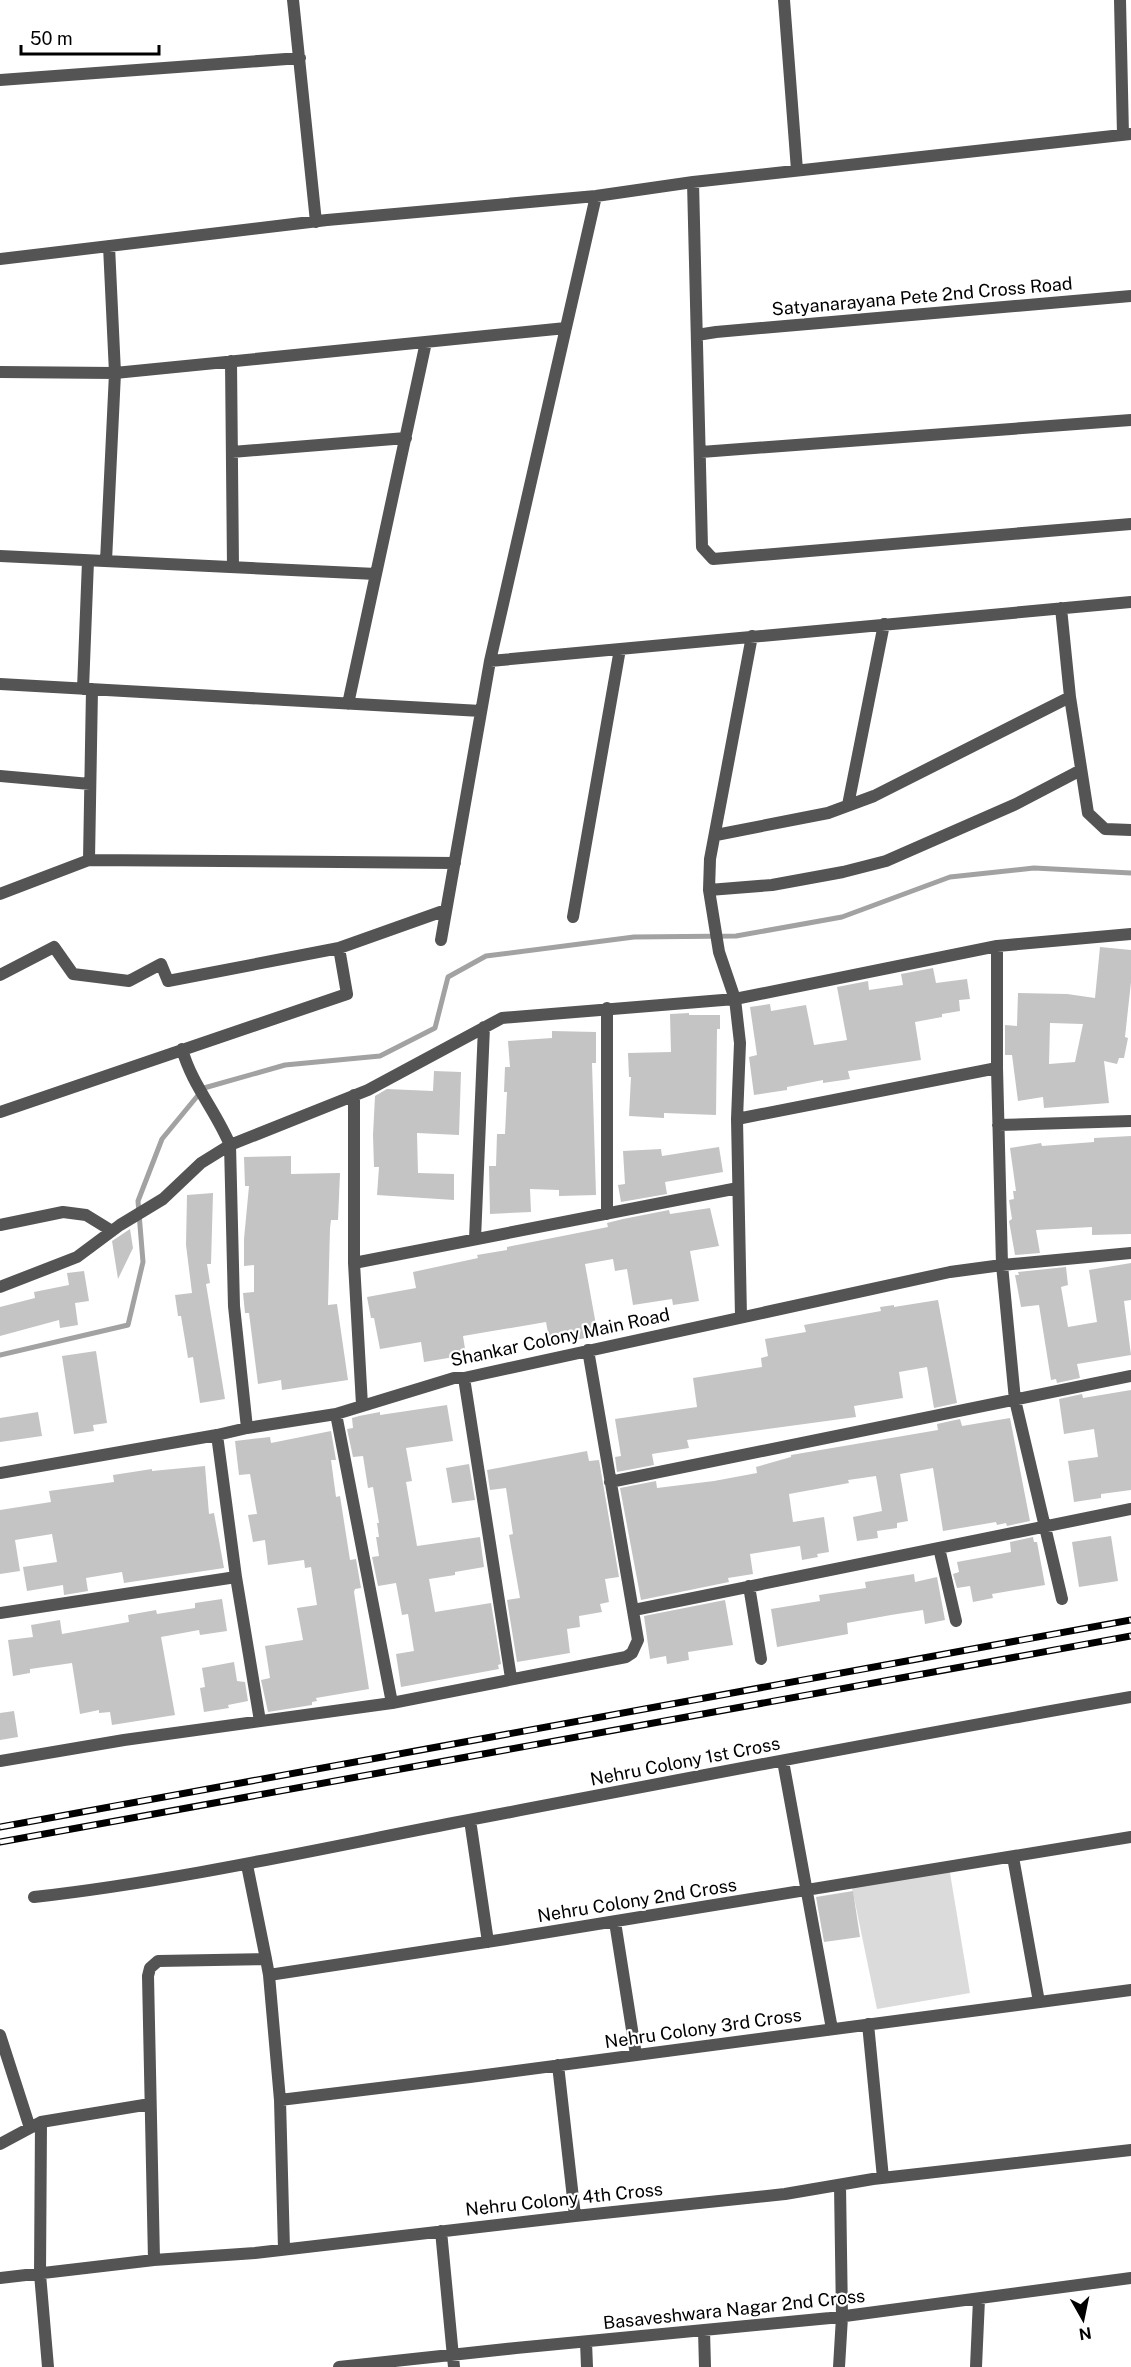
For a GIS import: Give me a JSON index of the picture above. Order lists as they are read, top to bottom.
{
  "streets": {
    "street": [
      "Satyanarayana Pete 2nd Cross Road",
      "Shankar Colony Main Road",
      "Nehru Colony 1st Cross",
      "Nehru Colony 2nd Cross",
      "Nehru Colony 3rd Cross",
      "Nehru Colony 4th Cross",
      "Basaveshwara Nagar 2nd Cross"
    ]
  },
  "scale_bar": "50 m",
  "north": "bottom"
}
